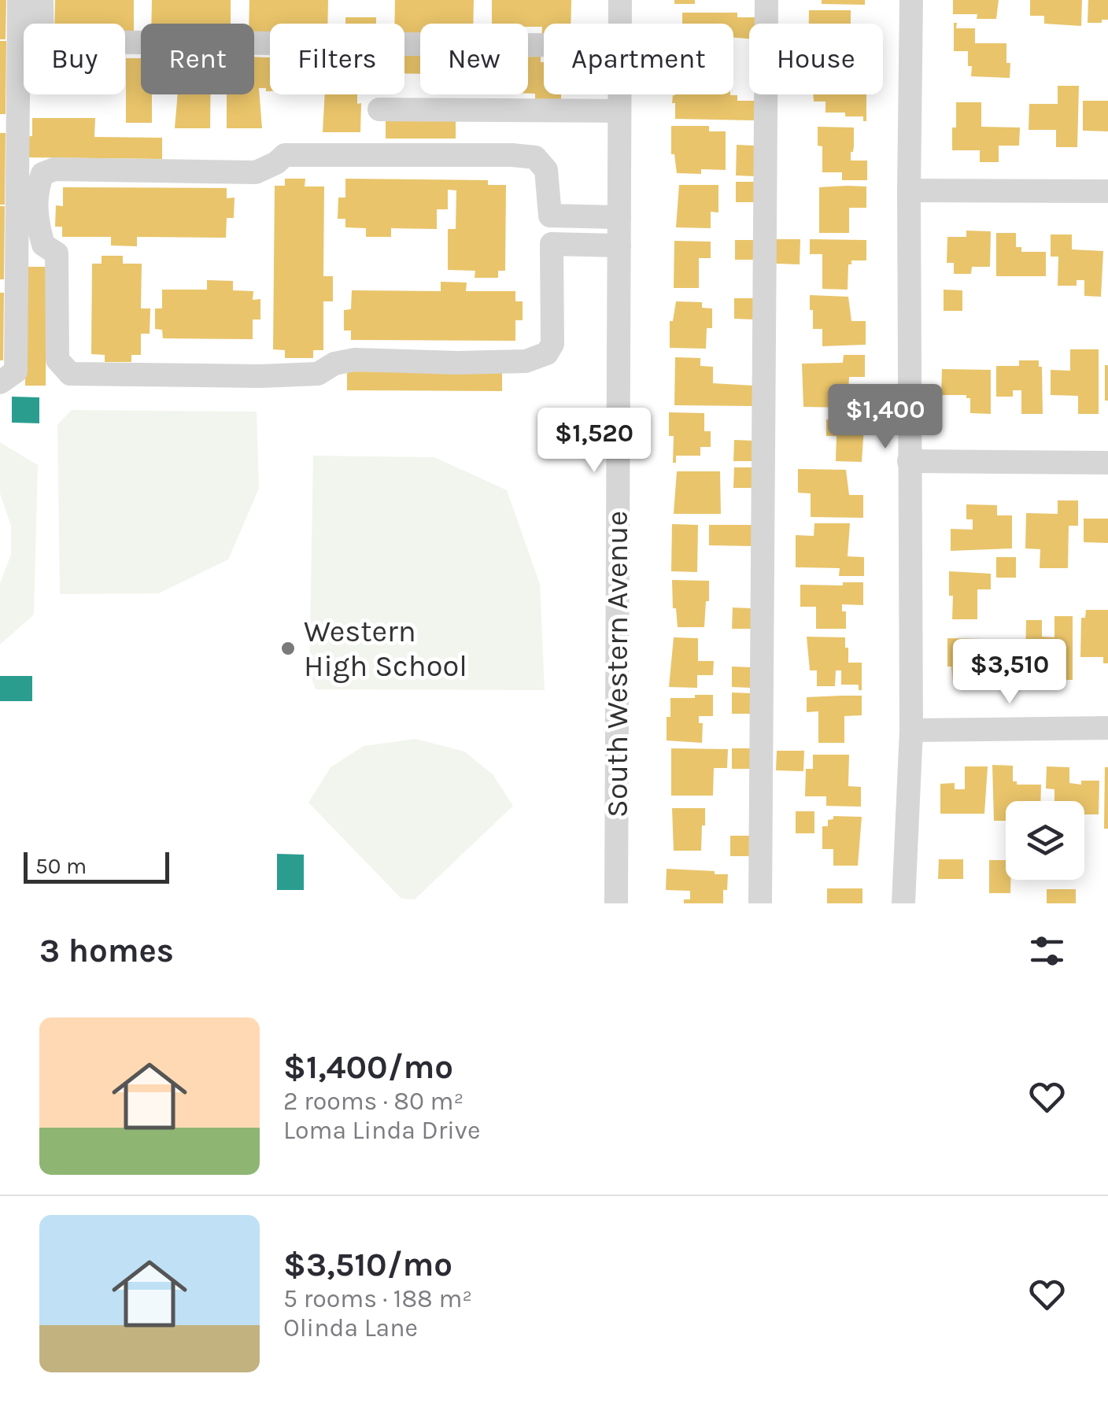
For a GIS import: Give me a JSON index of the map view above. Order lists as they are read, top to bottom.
{
  "streets": {
    "street": ["South Western Avenue"]
  },
  "places": ["Western High School"],
  "scale_bar": "50 m",
  "page": {
    "chip": [
      "Buy",
      "Rent",
      "Filters",
      "New",
      "Apartment",
      "House"
    ],
    "price": ["$1,400", "$1,520", "$3,510"],
    "scale": "50 m",
    "heading": "3 homes",
    "list": [
      {
        "name": "$1,400/mo",
        "note": "2 rooms · 80 m² · Loma Linda Drive"
      },
      {
        "name": "$3,510/mo",
        "note": "5 rooms · 188 m² · Olinda Lane"
      }
    ]
  }
}
